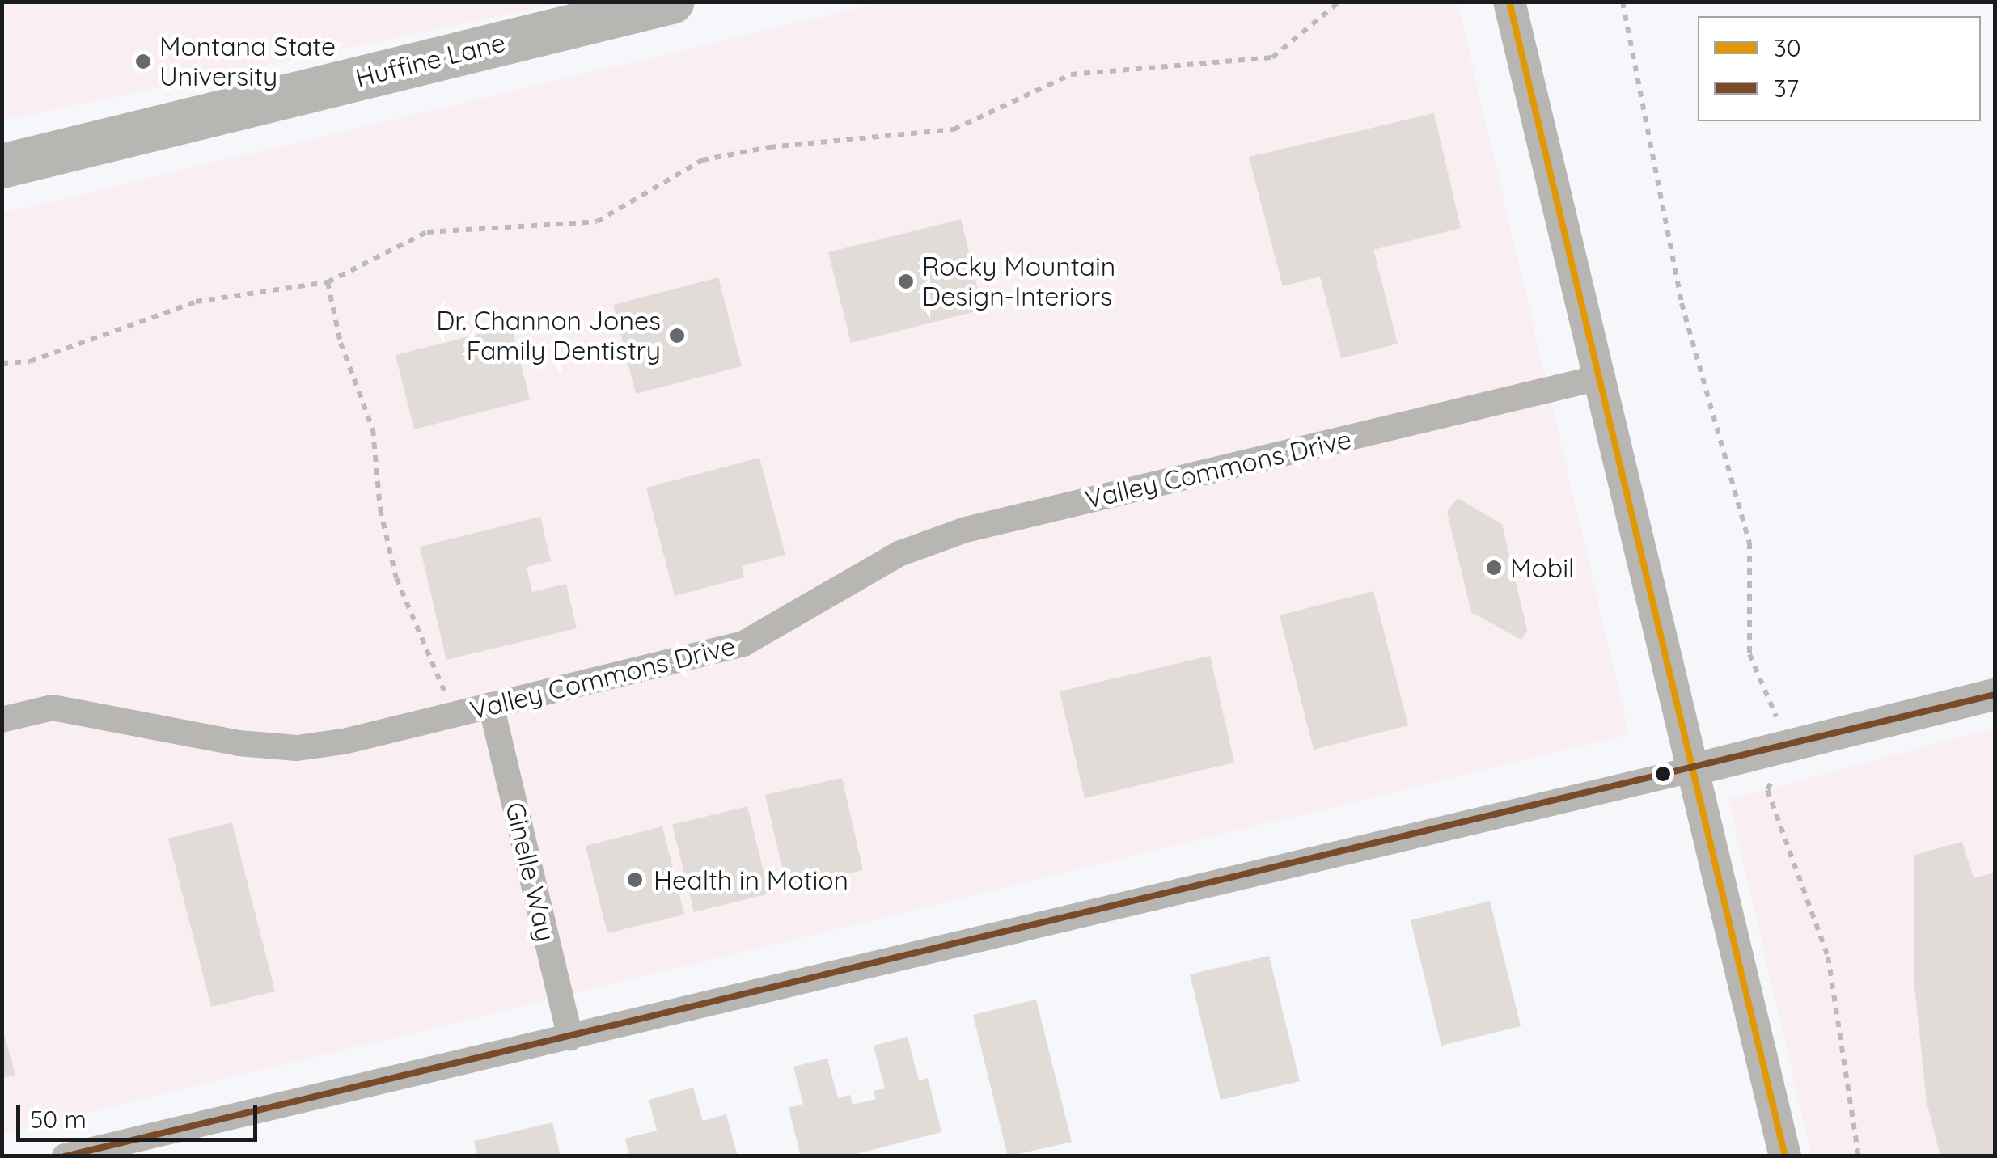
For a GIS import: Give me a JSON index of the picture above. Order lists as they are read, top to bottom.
{
  "streets": {
    "highway": ["Huffine Lane"],
    "street": ["Valley Commons Drive", "Ginelle Way"]
  },
  "crossings": [
    ["Valley Commons Drive", "Ginelle Way"]
  ],
  "places": [
    "Montana State University",
    "Rocky Mountain Design-Interiors",
    "Dr. Channon Jones Family Dentistry",
    "Mobil",
    "Health in Motion"
  ],
  "lines": ["transit line 30", "transit line 37"],
  "legend": ["30", "37"],
  "scale_bar": "50 m"
}
